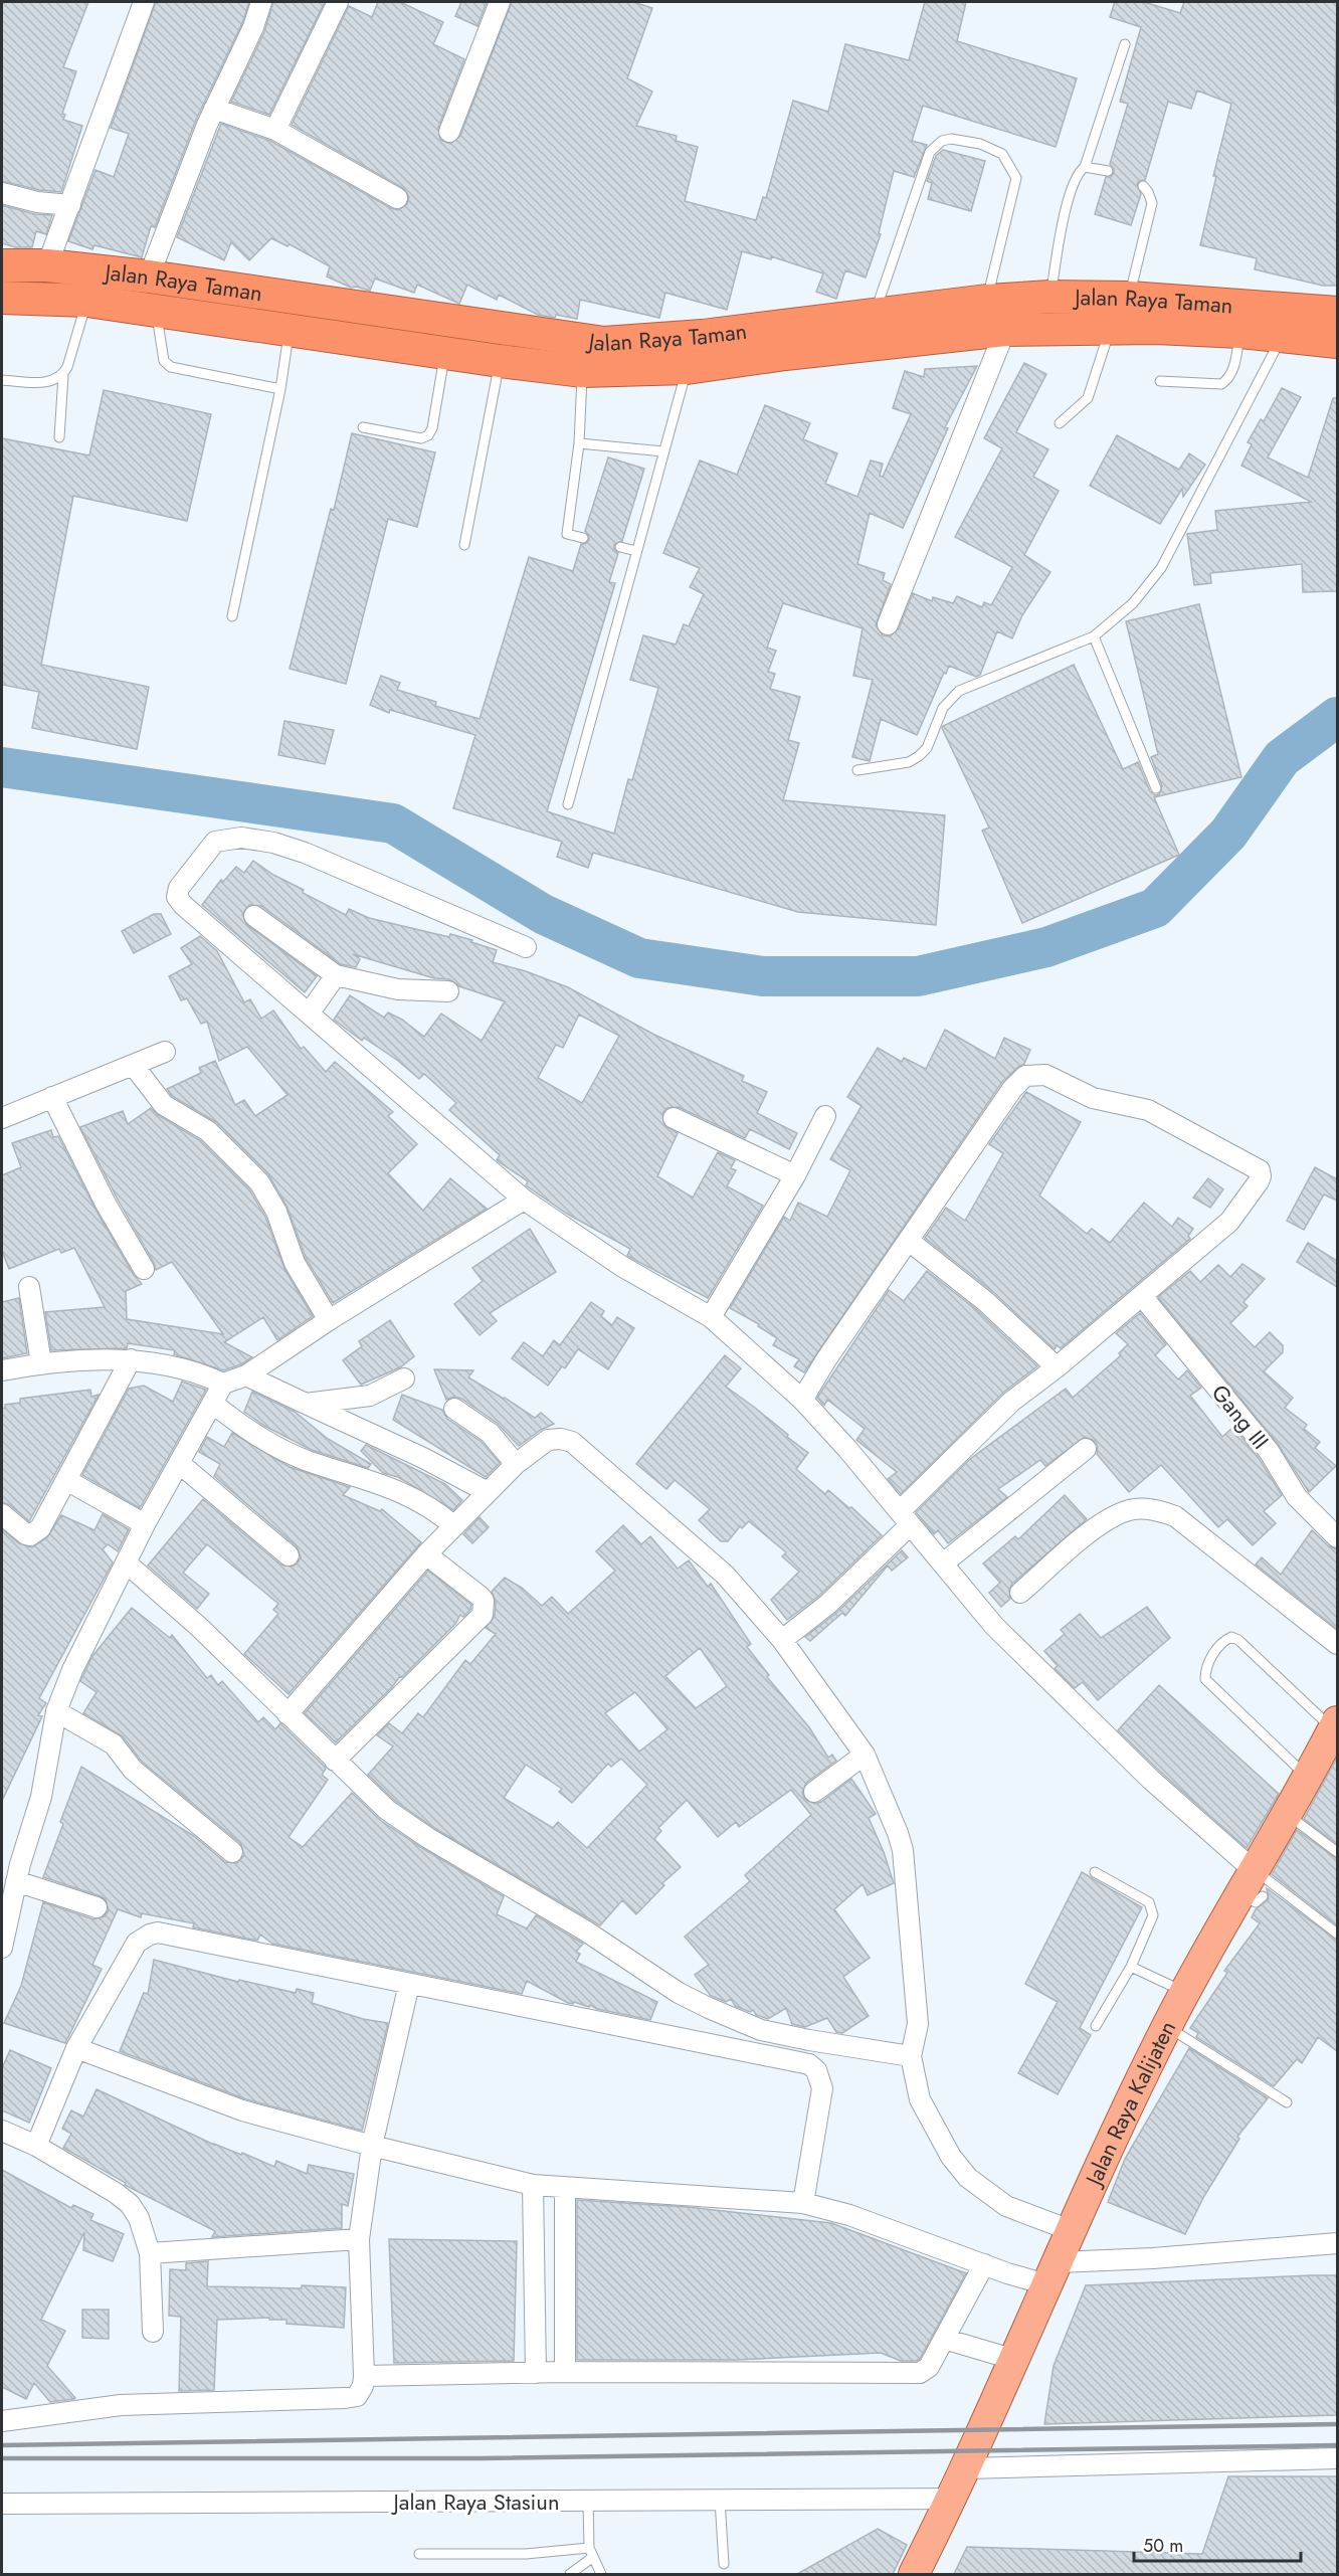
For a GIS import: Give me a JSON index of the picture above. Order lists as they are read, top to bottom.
{
  "streets": {
    "highway": ["Jalan Raya Taman"],
    "main road": ["Jalan Raya Kalijaten"],
    "street": ["Gang III", "Jalan Raya Stasiun"]
  },
  "crossings": [
    ["Jalan Raya Kalijaten", "Jalan Raya Stasiun"]
  ],
  "scale_bar": "50 m"
}
